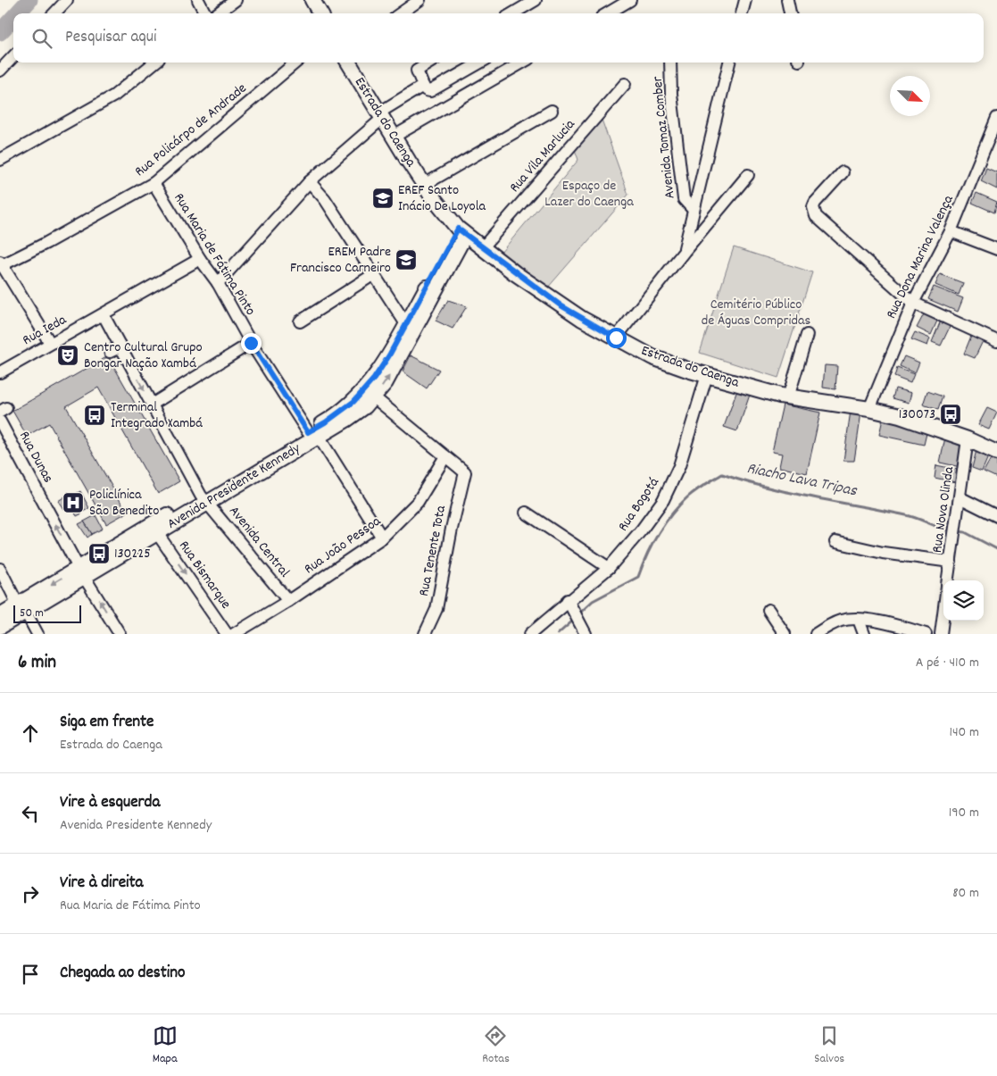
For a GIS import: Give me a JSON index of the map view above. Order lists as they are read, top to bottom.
{
  "streets": {
    "main road": ["Estrada do Caenga", "Avenida Presidente Kennedy"],
    "street": [
      "Rua Policárpo de Andrade",
      "Avenida Tomaz Comber",
      "Rua Vila Marlucia",
      "Rua Maria de Fátima Pinto",
      "Rua Dona Marina Valença",
      "Rua Ieda",
      "Rua Dunas",
      "Rua Bogotá",
      "Rua Nova Olinda",
      "Avenida Central",
      "Rua João Pessoa",
      "Rua Tenente Tota",
      "Rua Bismarque"
    ]
  },
  "crossings": [
    ["Estrada do Caenga", "Rua Vila Marlucia"],
    ["Estrada do Caenga", "Rua Dona Marina Valença"],
    ["Estrada do Caenga", "Avenida Presidente Kennedy"],
    ["Estrada do Caenga", "Rua Bogotá"],
    ["Estrada do Caenga", "Rua Nova Olinda"],
    ["Rua Policárpo de Andrade", "Rua Maria de Fátima Pinto"],
    ["Rua Maria de Fátima Pinto", "Rua Ieda"],
    ["Rua Maria de Fátima Pinto", "Avenida Presidente Kennedy"],
    ["Rua Maria de Fátima Pinto", "Rua João Pessoa"],
    ["Rua Ieda", "Avenida Central"],
    ["Rua Dunas", "Avenida Presidente Kennedy"],
    ["Avenida Presidente Kennedy", "Avenida Central"],
    ["Avenida Presidente Kennedy", "Rua Bismarque"],
    ["Avenida Central", "Rua João Pessoa"],
    ["Rua João Pessoa", "Rua Tenente Tota"]
  ],
  "one_way": ["Rua Dunas", "Rua Bismarque"],
  "water": ["Riacho Lava Tripas"],
  "parks": ["Espaço de Lazer do Caenga", "Cemitério Público de Águas Compridas"],
  "places": {
    "school or university": ["EREF Santo Inácio De Loyola", "EREM Padre Francisco Carneiro"],
    "theatre": ["Centro Cultural Grupo Bongar Nação Xambá"],
    "bus stop": ["130073", "Terminal Integrado Xambá", "130225"],
    "hospital": ["Policlínica São Benedito"]
  },
  "scale_bar": "50 m",
  "north": "bottom right",
  "page": {
    "search": "Pesquisar aqui",
    "scale": "50 m",
    "heading": ["6 min", "A pé · 410 m"],
    "list": [
      ["Siga em frente", "Estrada do Caenga", "140 m"],
      ["Vire à esquerda", "Avenida Presidente Kennedy", "190 m"],
      ["Vire à direita", "Rua Maria de Fátima Pinto", "80 m"],
      "Chegada ao destino"
    ],
    "nav": ["Mapa", "Rotas", "Salvos"]
  }
}
